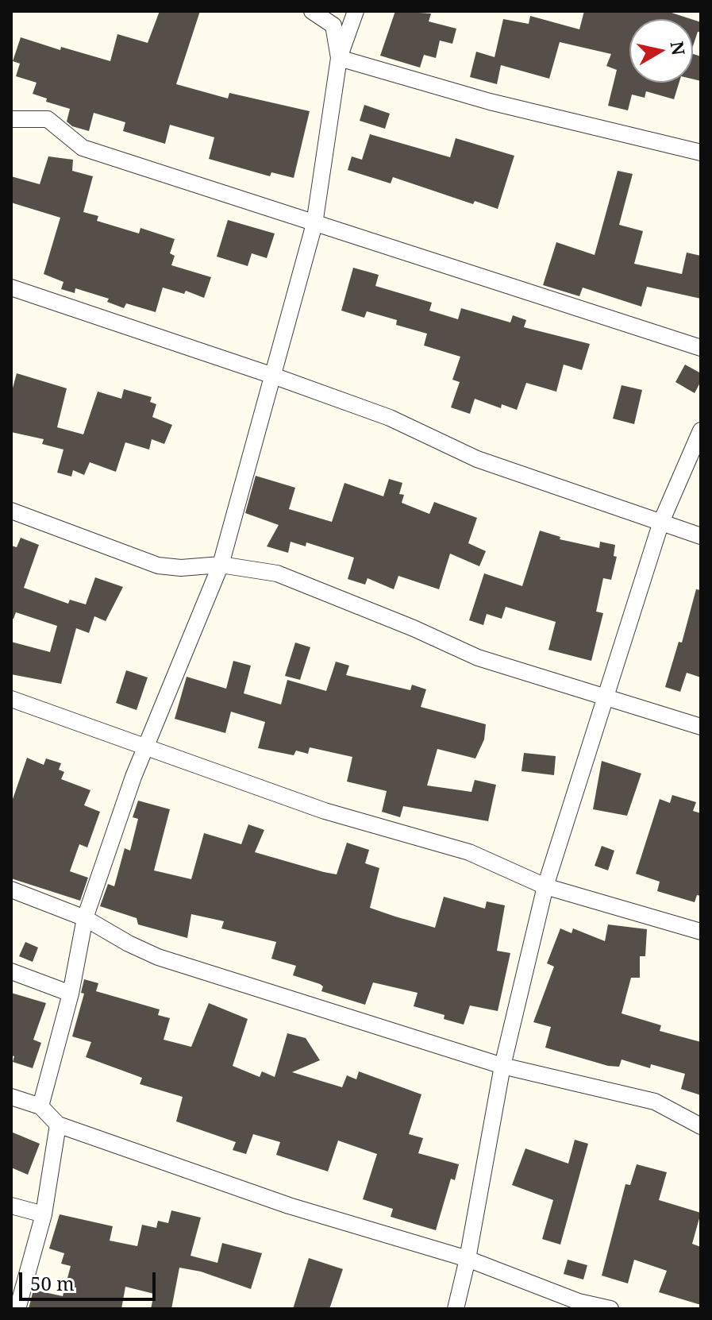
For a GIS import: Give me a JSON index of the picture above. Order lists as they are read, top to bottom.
{
  "scale_bar": "50 m",
  "north": "right"
}
